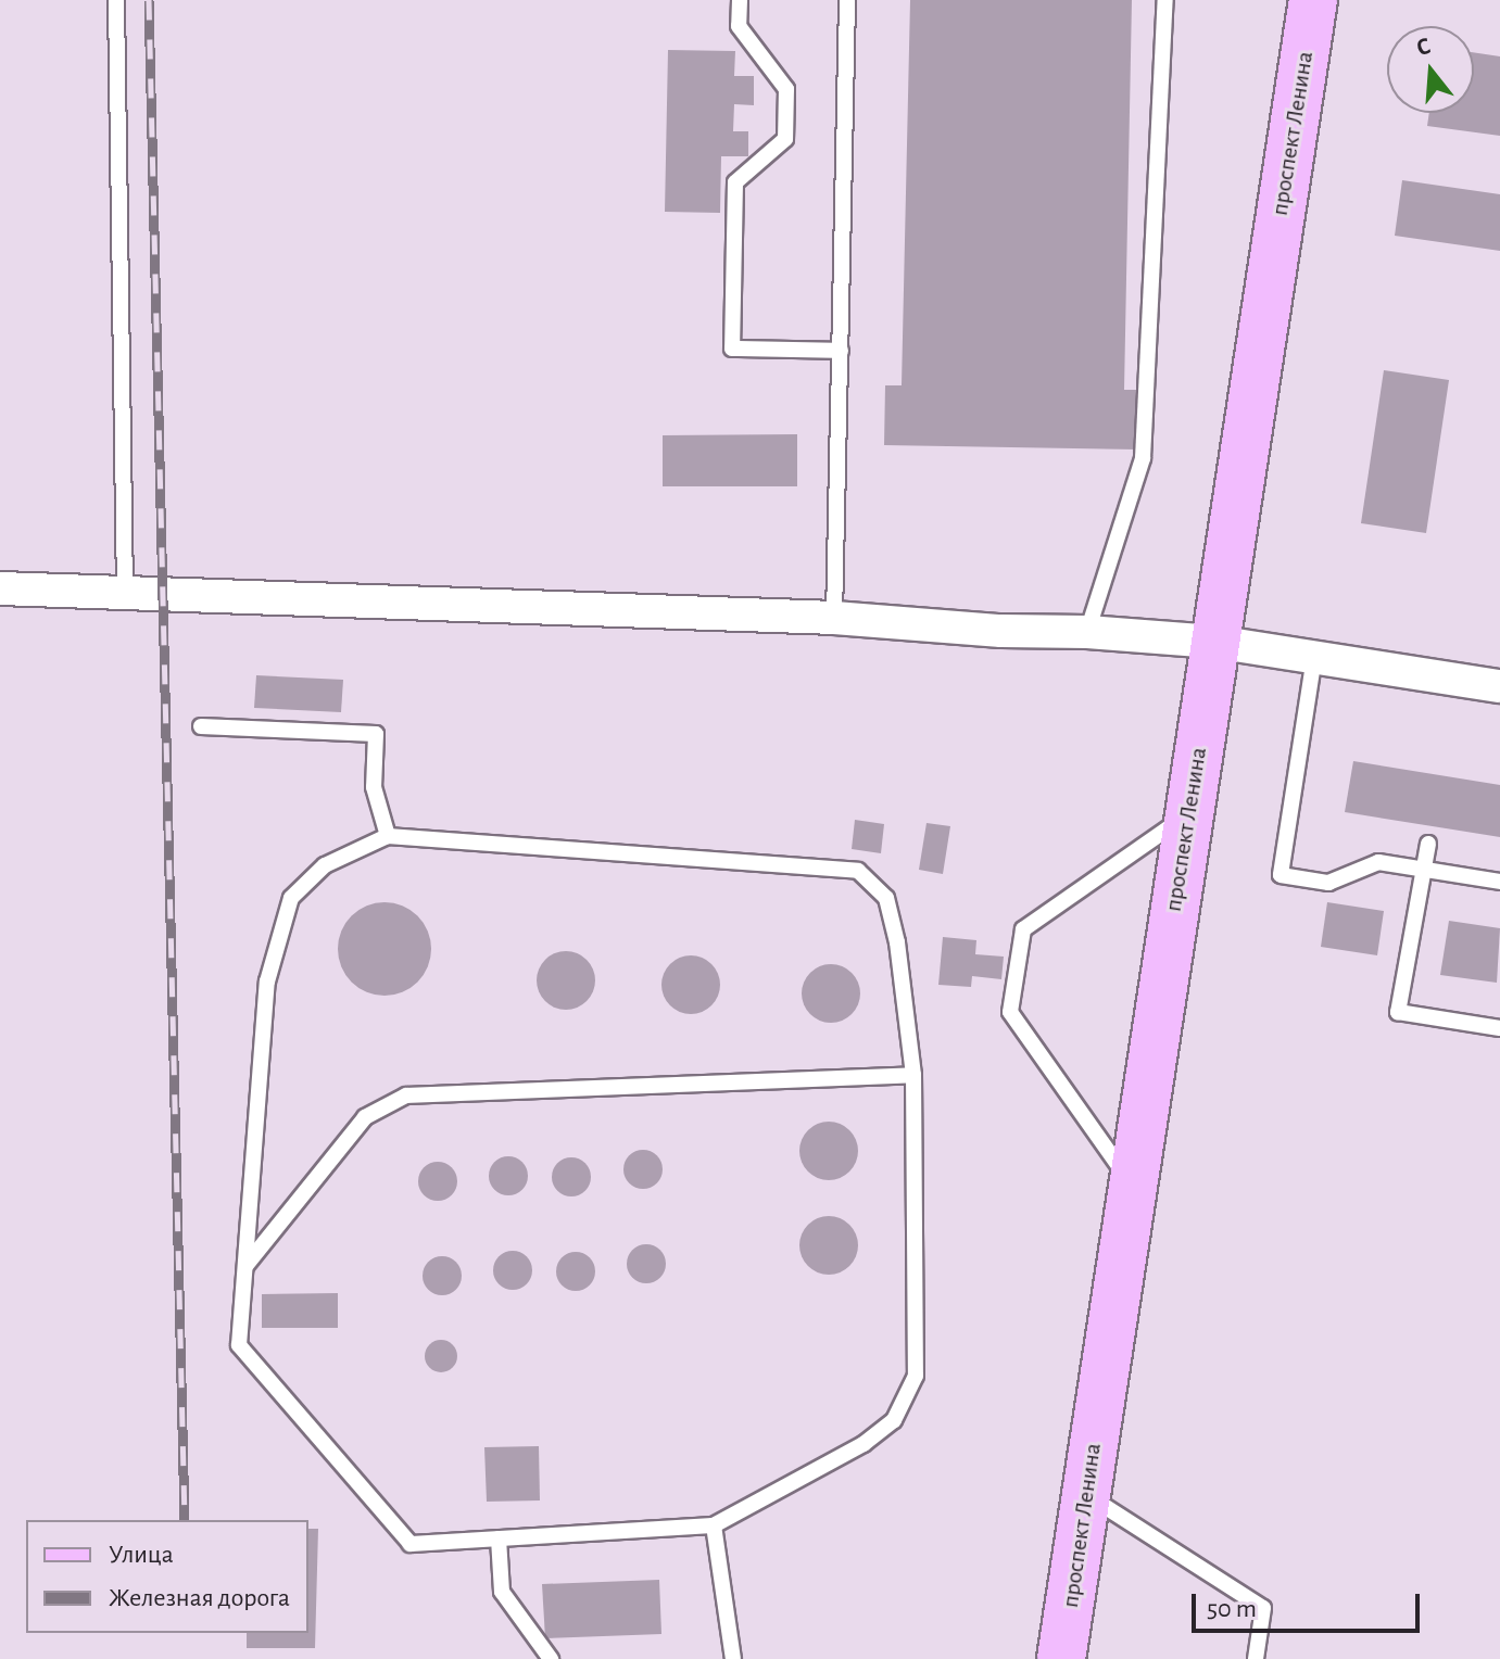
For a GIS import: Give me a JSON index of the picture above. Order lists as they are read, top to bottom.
{
  "streets": {
    "main road": ["проспект Ленина"]
  },
  "legend": ["Улица", "Железная дорога"],
  "scale_bar": "50 m",
  "north": "top"
}
